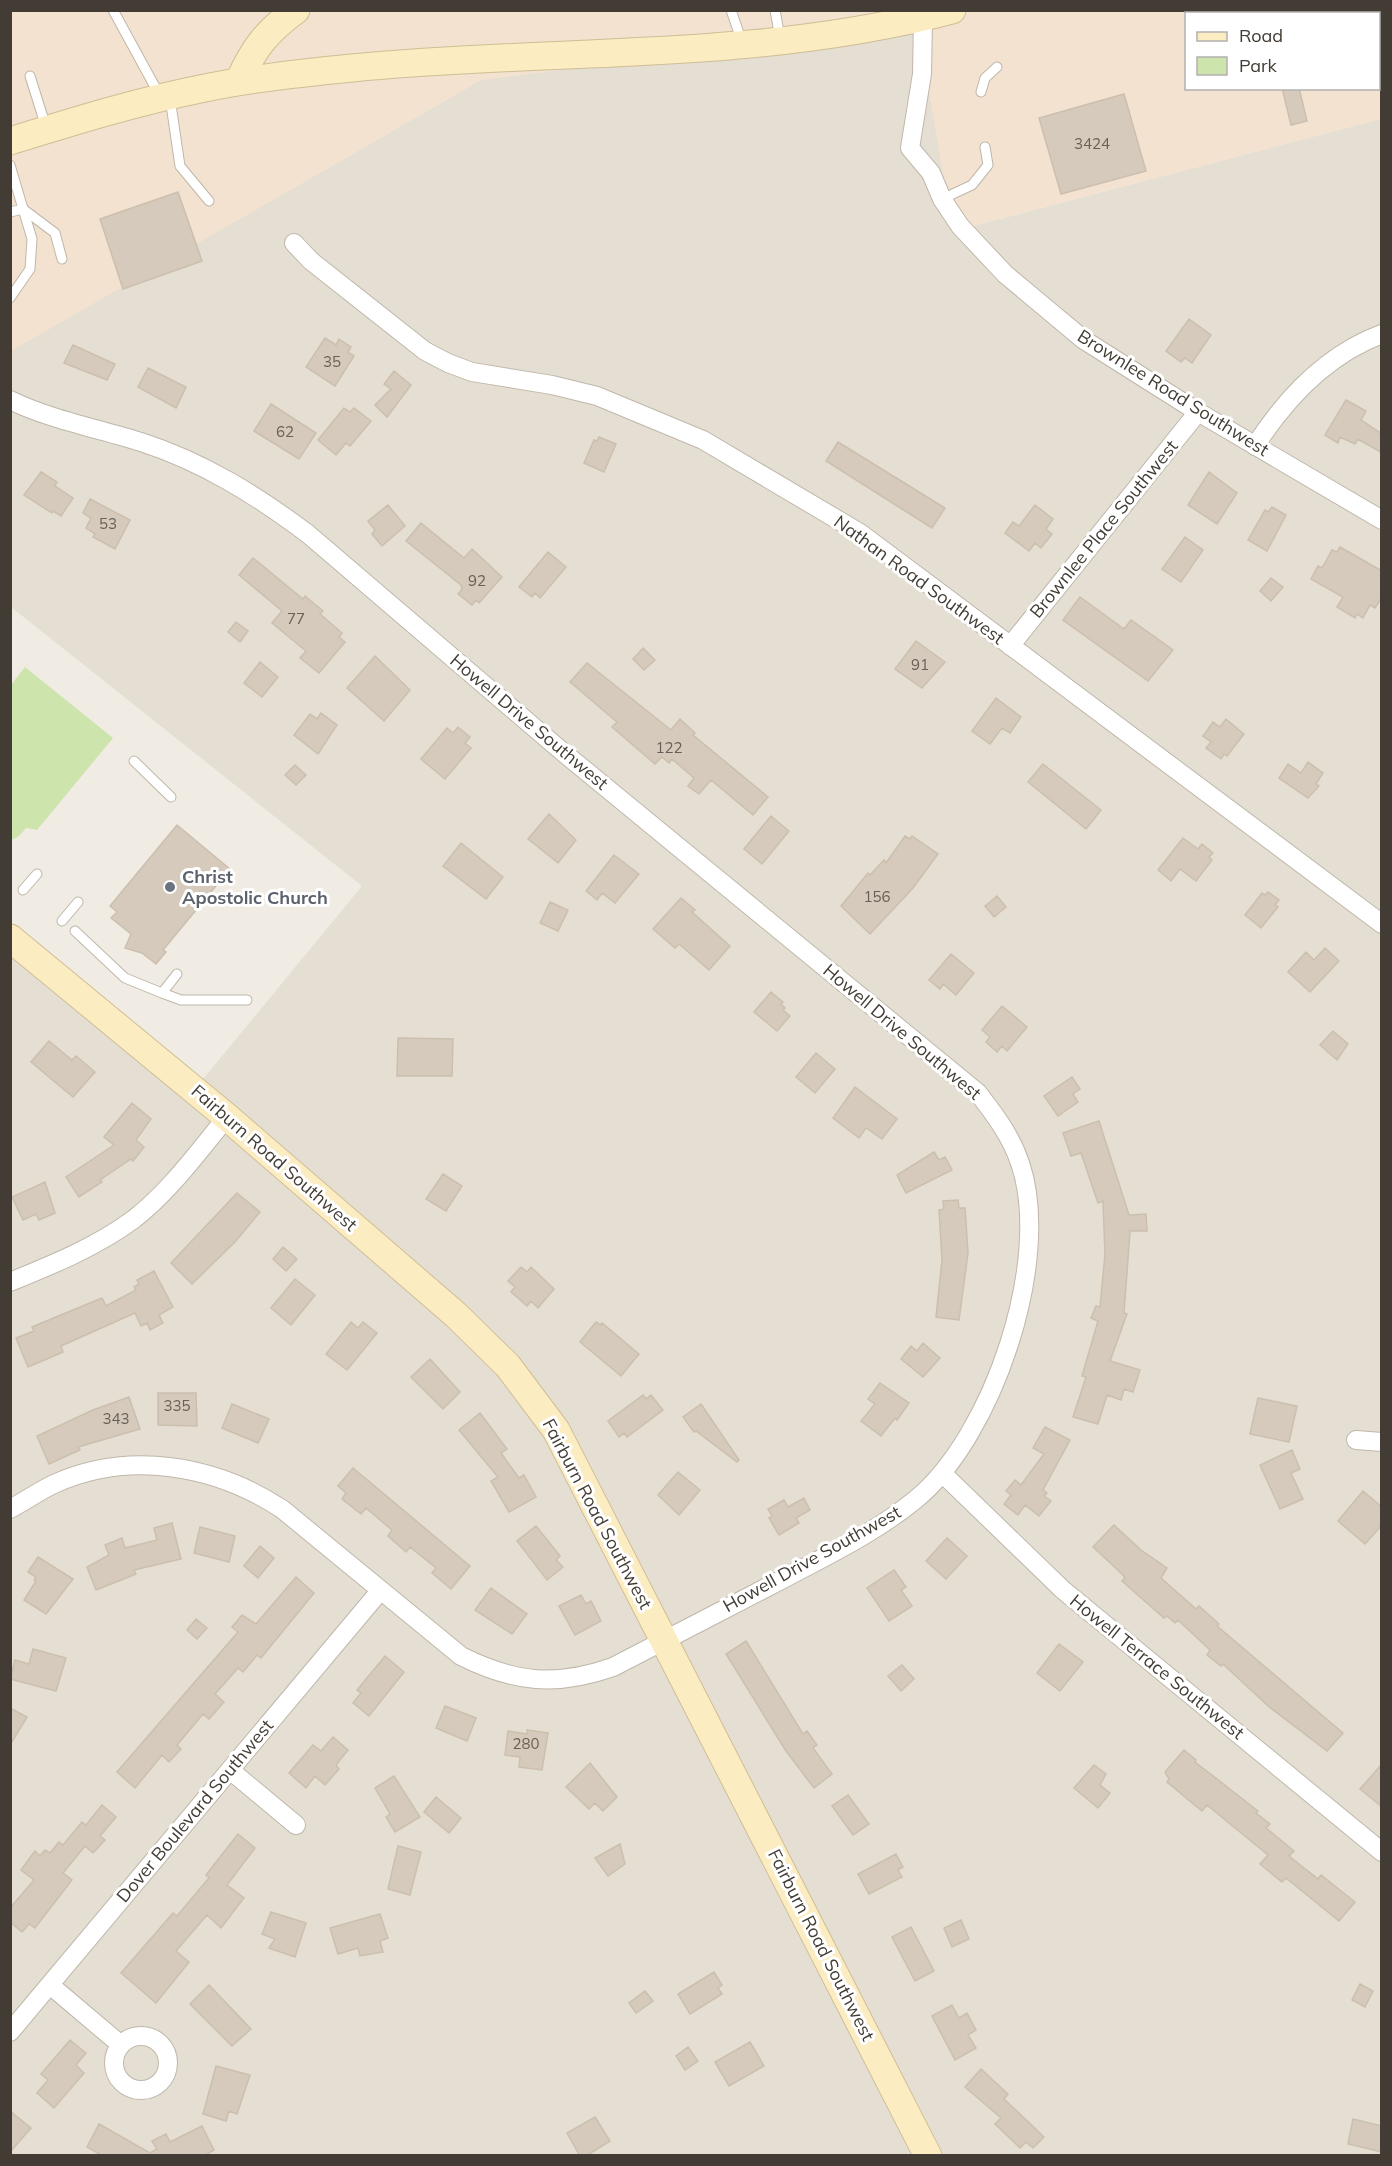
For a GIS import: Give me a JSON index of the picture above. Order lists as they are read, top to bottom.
{
  "streets": {
    "street": [
      "Brownlee Road Southwest",
      "Brownlee Place Southwest",
      "Nathan Road Southwest",
      "Howell Drive Southwest",
      "Fairburn Road Southwest",
      "Howell Terrace Southwest",
      "Dover Boulevard Southwest"
    ]
  },
  "crossings": [
    ["Brownlee Road Southwest", "Brownlee Place Southwest"],
    ["Brownlee Place Southwest", "Nathan Road Southwest"],
    ["Howell Drive Southwest", "Fairburn Road Southwest"],
    ["Howell Drive Southwest", "Howell Terrace Southwest"],
    ["Howell Drive Southwest", "Dover Boulevard Southwest"]
  ],
  "places": ["Christ Apostolic Church"],
  "house_numbers": [
    "3424",
    "35",
    "62",
    "53",
    "92",
    "77",
    "91",
    "122",
    "156",
    "335",
    "343",
    "280"
  ],
  "legend": ["Road", "Park"]
}
